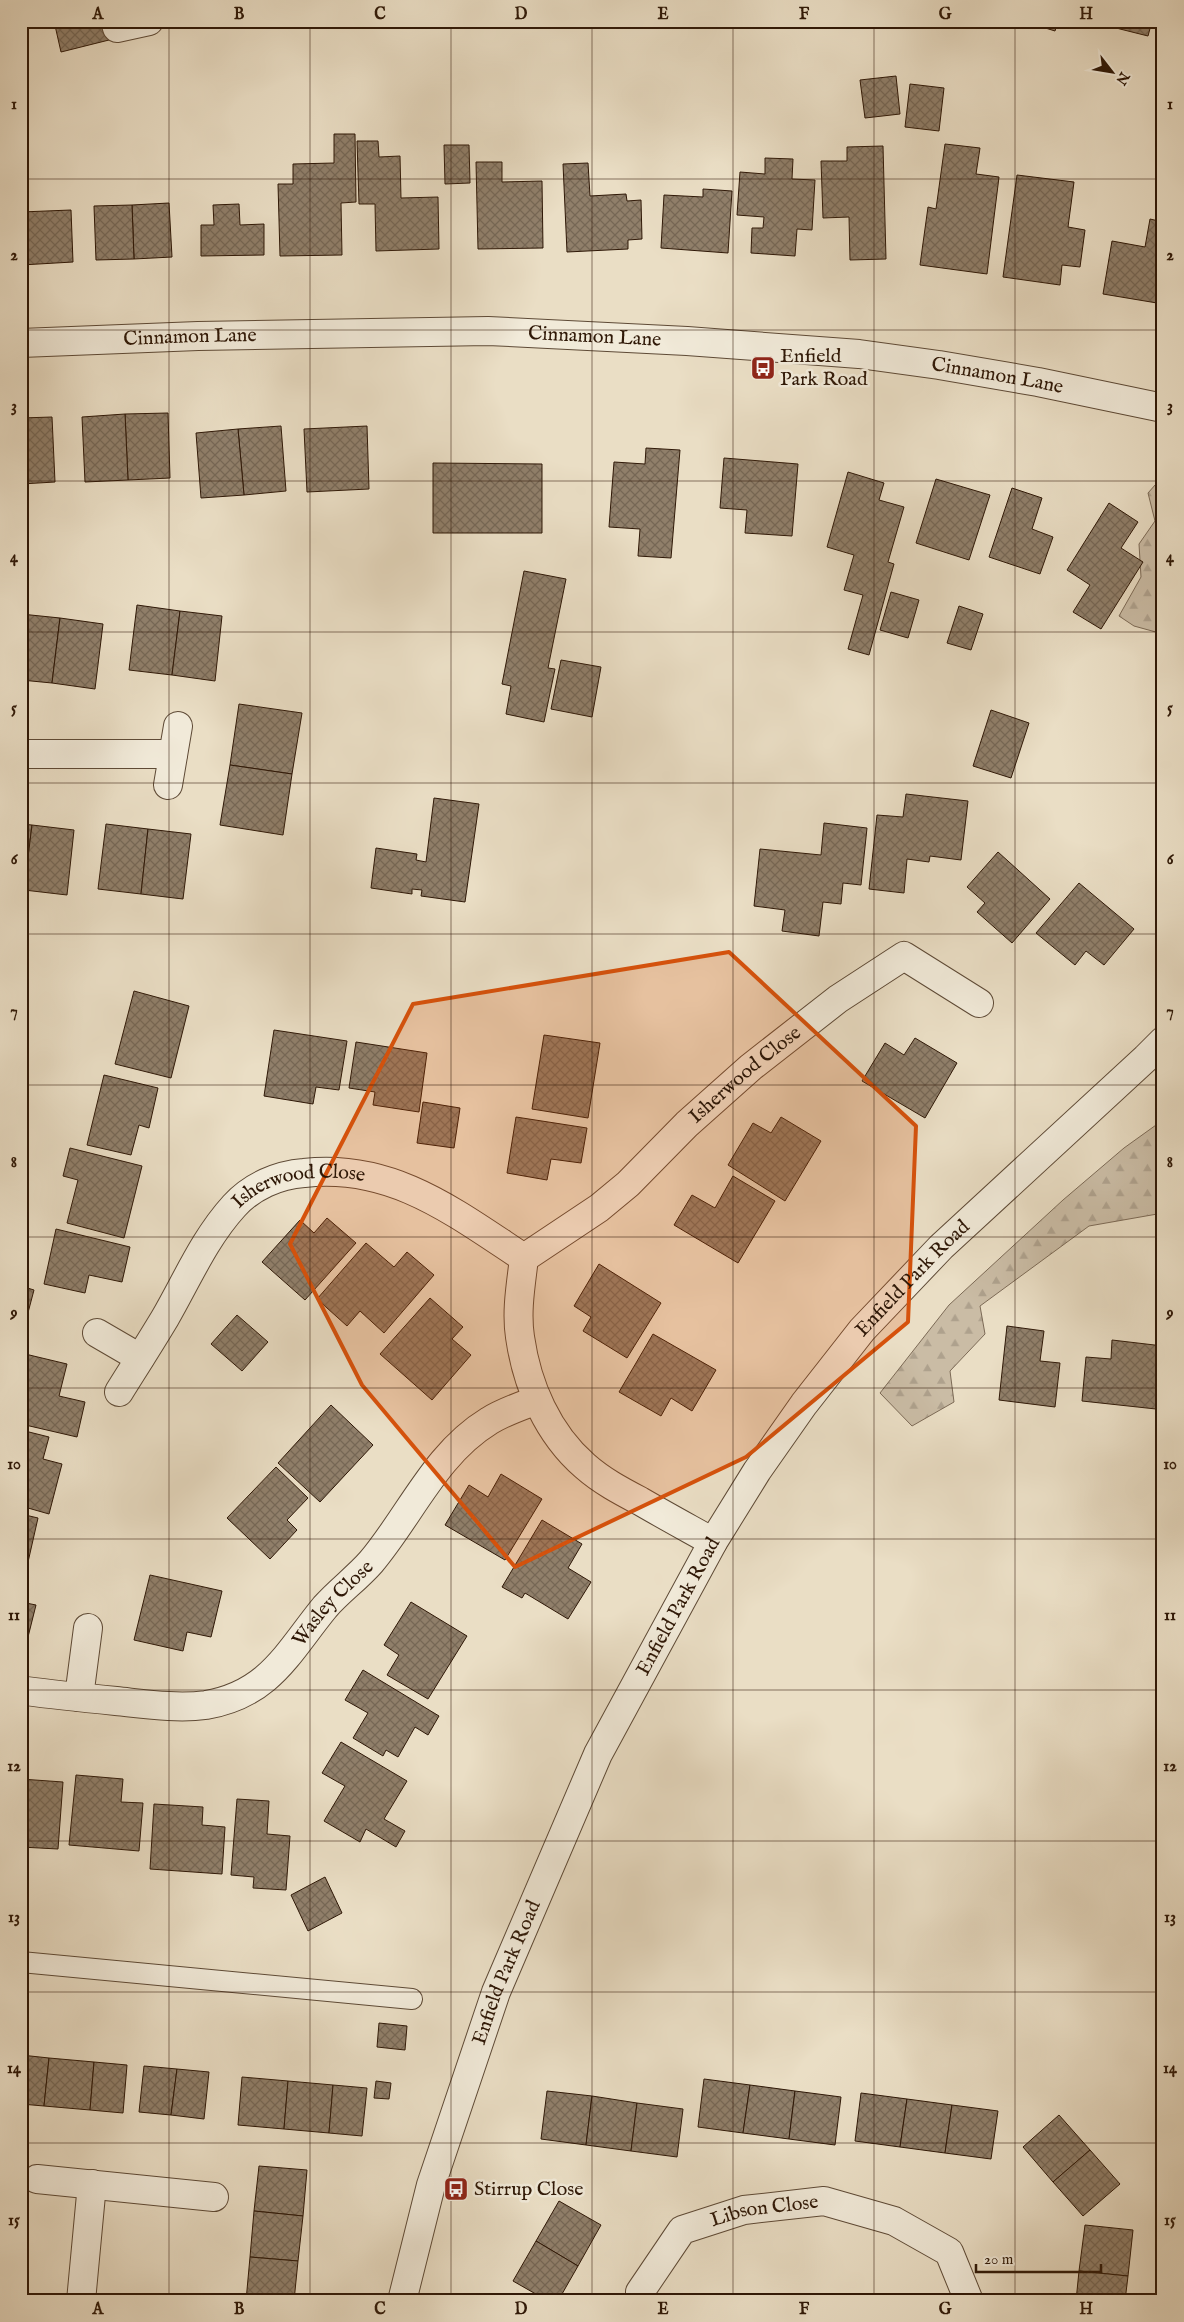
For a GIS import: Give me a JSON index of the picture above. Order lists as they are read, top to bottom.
{
  "streets": {
    "street": [
      "Cinnamon Lane",
      "Isherwood Close",
      "Enfield Park Road",
      "Wasley Close",
      "Libson Close"
    ]
  },
  "places": {
    "bus stop": ["Enfield Park Road", "Stirrup Close"]
  },
  "scale_bar": "20 m",
  "north": "bottom right",
  "grid": {
    "columns": [
      "A",
      "B",
      "C",
      "D",
      "E",
      "F",
      "G",
      "H"
    ],
    "rows": [
      "1",
      "2",
      "3",
      "4",
      "5",
      "6",
      "7",
      "8",
      "9",
      "10",
      "11",
      "12",
      "13",
      "14",
      "15"
    ]
  }
}
